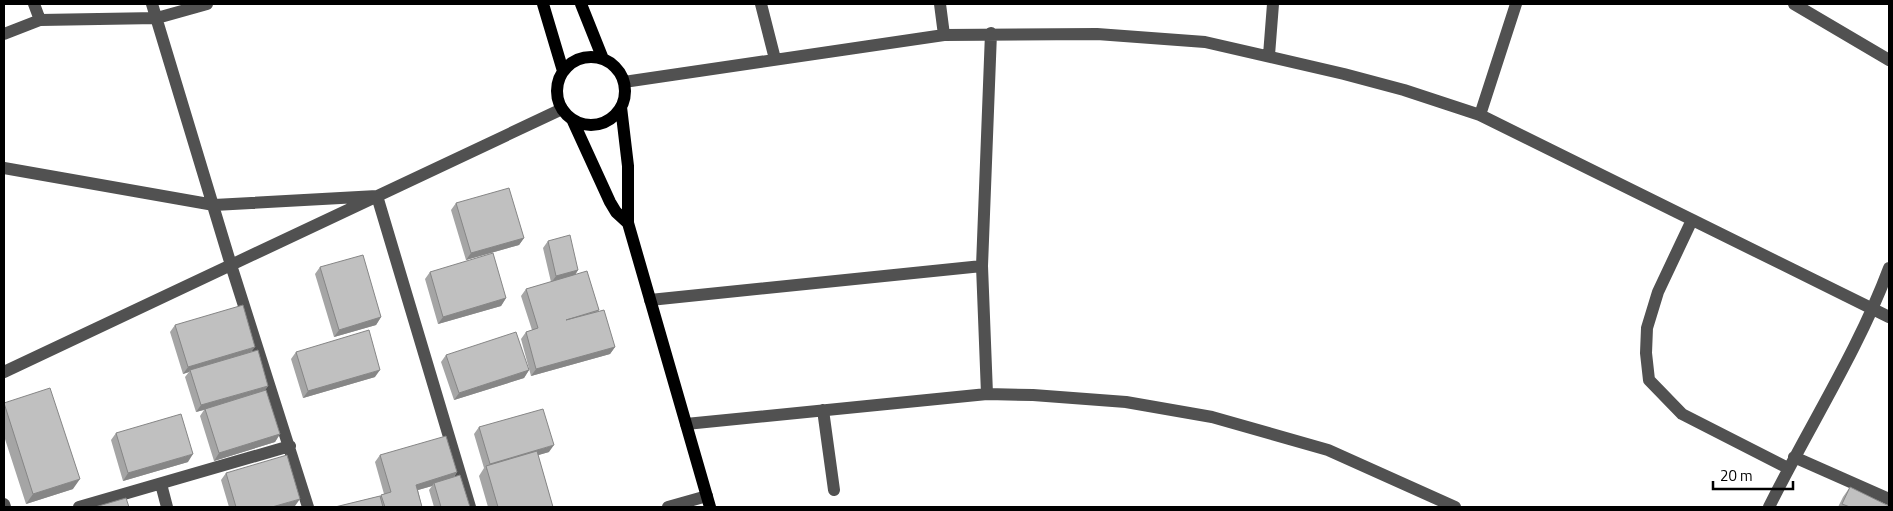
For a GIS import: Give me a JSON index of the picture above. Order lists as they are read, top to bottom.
{
  "scale_bar": "20 m"
}
